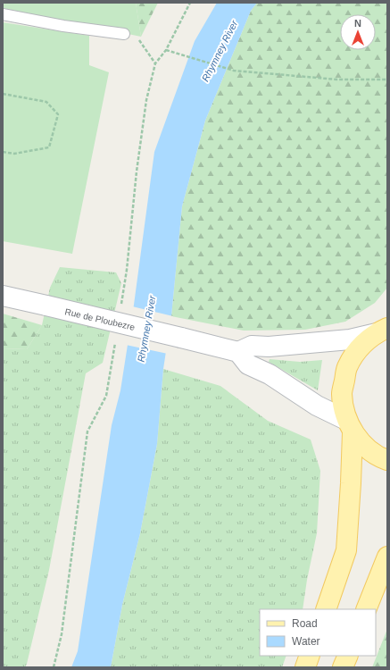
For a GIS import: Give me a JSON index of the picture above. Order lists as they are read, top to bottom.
{
  "streets": {
    "street": ["Rue de Ploubezre"]
  },
  "water": ["Rhymney River"],
  "legend": ["Road", "Water"],
  "north": "top"
}
